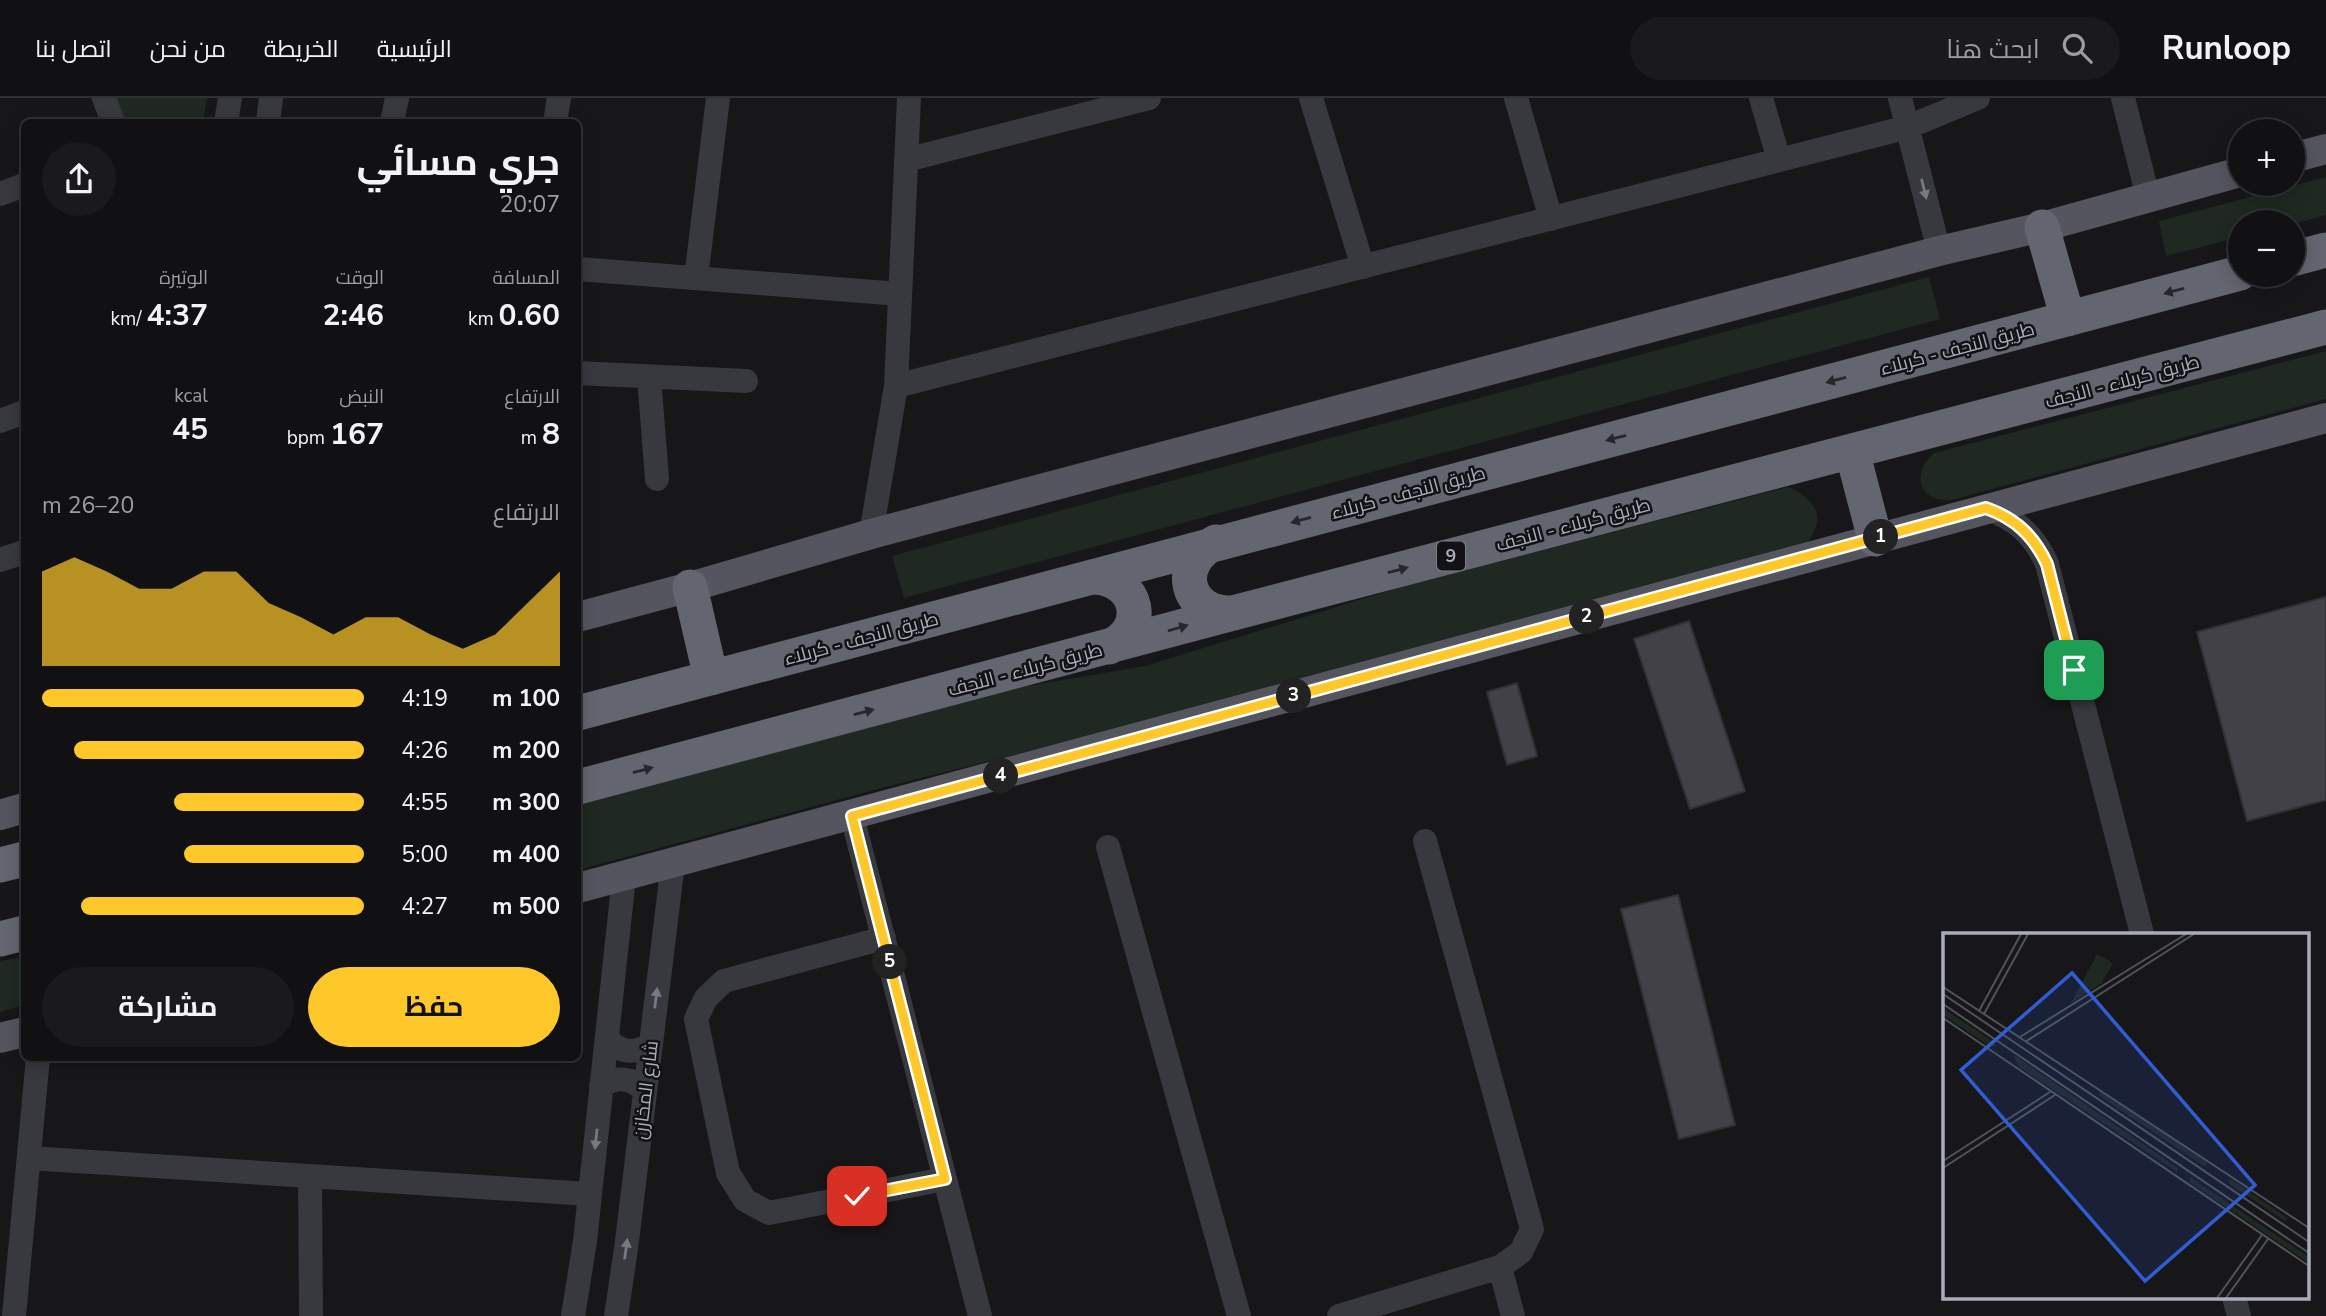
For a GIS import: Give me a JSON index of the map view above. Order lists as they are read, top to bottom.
{
  "streets": {
    "highway": ["طريق النجف - كربلاء", "طريق كربلاء - النجف", "9"],
    "street": ["شارع المخازن"]
  },
  "one_way": ["طريق النجف - كربلاء", "طريق كربلاء - النجف"],
  "page": {
    "header": "Runloop",
    "search": "ابحث هنا",
    "nav": [
      "الرئيسية",
      "الخريطة",
      "من نحن",
      "اتصل بنا"
    ],
    "map_buttons": ["+", "−"],
    "heading": ["جري مسائي", "20:07"],
    "stats": [
      ["المسافة", "0.60 km"],
      ["الوقت", "2:46"],
      ["الوتيرة", "4:37 /km"],
      ["الارتفاع", "8 m"],
      ["النبض", "167 bpm"],
      ["kcal", "45"]
    ],
    "chart": ["الارتفاع", "20–26 m"],
    "pins": [
      "1",
      "2",
      "3",
      "4",
      "5"
    ],
    "list": [
      {
        "name": "100 m",
        "note": "4:19"
      },
      {
        "name": "200 m",
        "note": "4:26"
      },
      {
        "name": "300 m",
        "note": "4:55"
      },
      {
        "name": "400 m",
        "note": "5:00"
      },
      {
        "name": "500 m",
        "note": "4:27"
      }
    ],
    "buttons": ["حفظ", "مشاركة"]
  }
}
